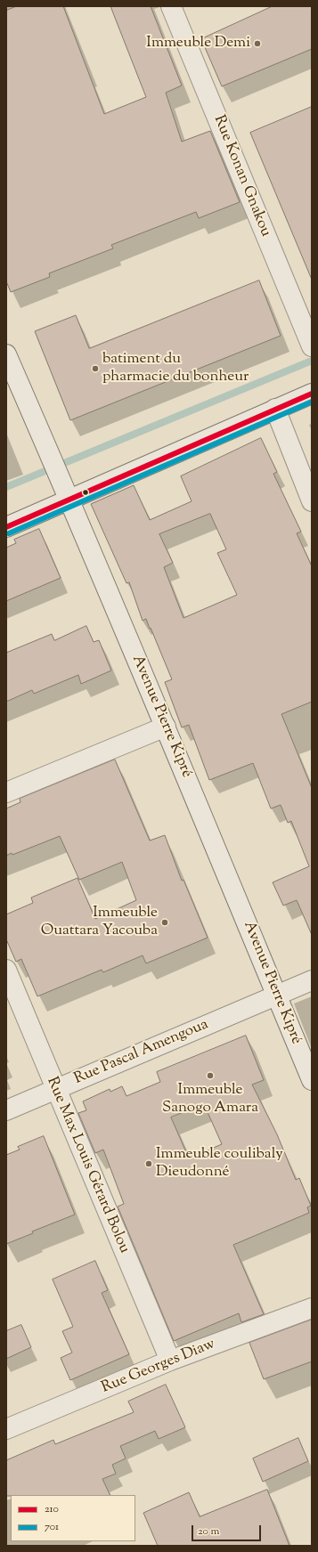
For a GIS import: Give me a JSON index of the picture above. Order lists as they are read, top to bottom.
{
  "streets": {
    "street": [
      "Rue Konan Gnakou",
      "Avenue Pierre Kipré",
      "Rue Pascal Amengoua",
      "Rue Max Louis Gérard Bolou",
      "Rue Georges Diaw"
    ]
  },
  "crossings": [
    ["Avenue Pierre Kipré", "Rue Pascal Amengoua"],
    ["Rue Pascal Amengoua", "Rue Max Louis Gérard Bolou"],
    ["Rue Max Louis Gérard Bolou", "Rue Georges Diaw"]
  ],
  "places": [
    "Immeuble Demi",
    "batiment du pharmacie du bonheur",
    "Immeuble Ouattara Yacouba",
    "Immeuble Sanogo Amara",
    "Immeuble coulibaly Dieudonné"
  ],
  "lines": ["transit line 210", "transit line 701"],
  "legend": ["210", "701"],
  "scale_bar": "20 m"
}
